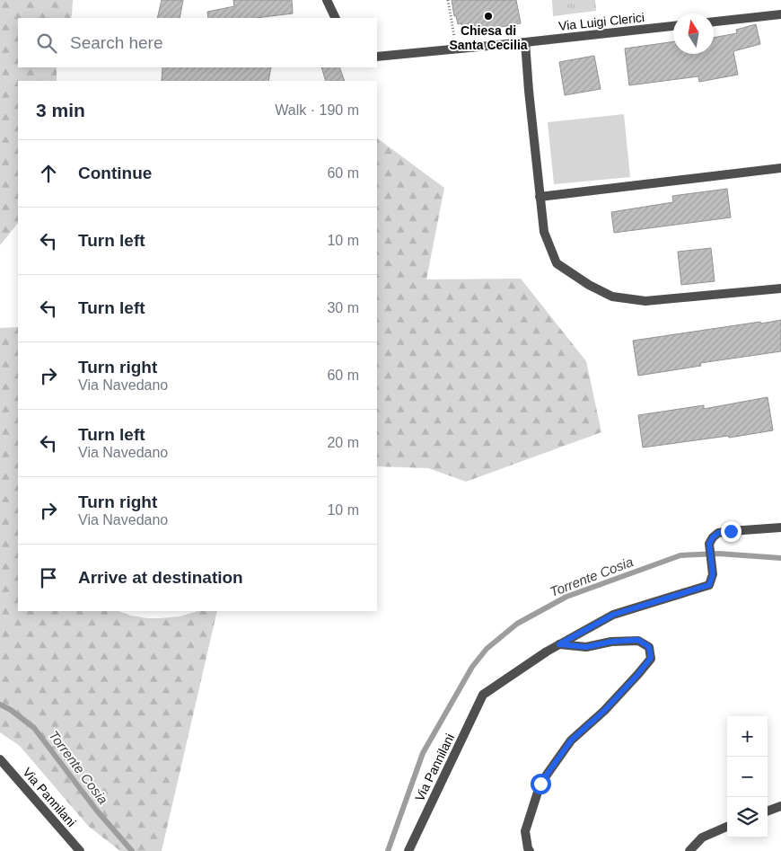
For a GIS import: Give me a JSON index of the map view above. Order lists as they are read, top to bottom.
{
  "streets": {
    "street": ["Via Luigi Clerici", "Via Pannilani"]
  },
  "water": ["Torrente Cosia"],
  "places": ["Chiesa di Santa Cecilia"],
  "north": "top",
  "page": {
    "search": "Search here",
    "heading": ["3 min", "Walk · 190 m"],
    "list": [
      ["Continue", "60 m"],
      ["Turn left", "10 m"],
      ["Turn left", "30 m"],
      ["Turn right", "Via Navedano", "60 m"],
      ["Turn left", "Via Navedano", "20 m"],
      ["Turn right", "Via Navedano", "10 m"],
      "Arrive at destination"
    ],
    "map_buttons": ["+", "−"]
  }
}
